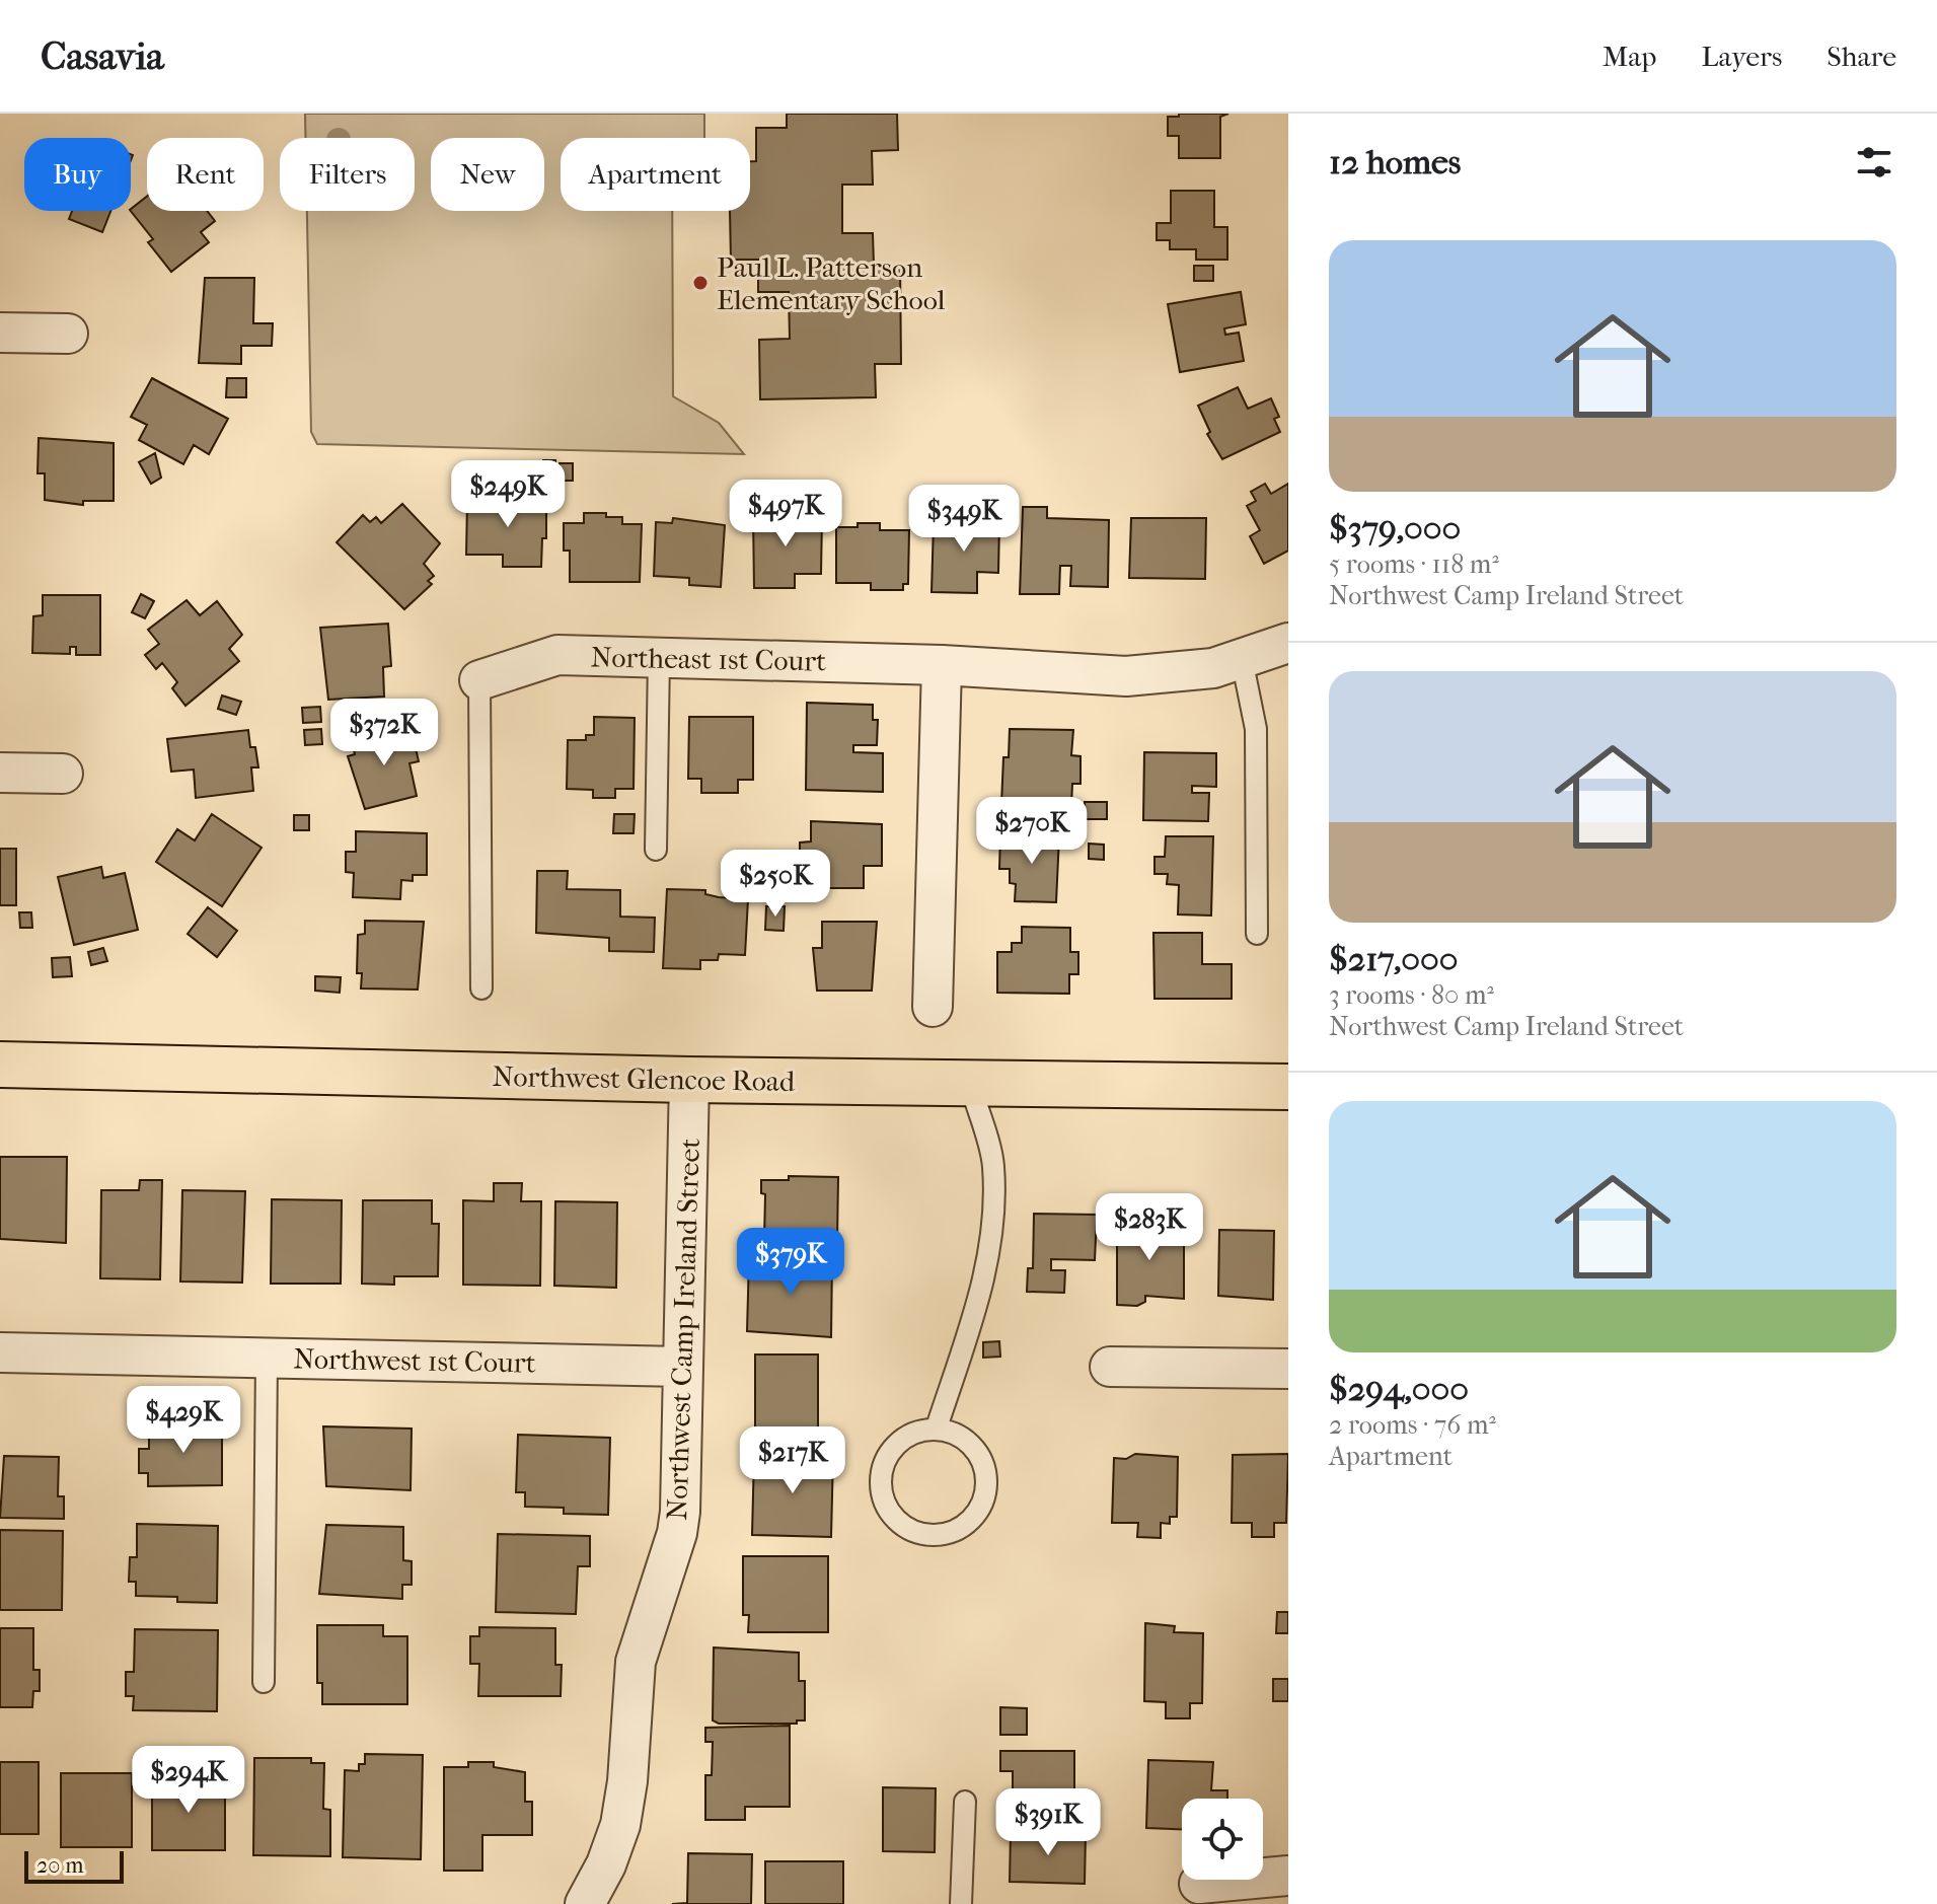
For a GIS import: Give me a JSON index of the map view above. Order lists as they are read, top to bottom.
{
  "streets": {
    "main road": ["Northwest Glencoe Road"],
    "street": ["Northeast 1st Court", "Northwest Camp Ireland Street", "Northwest 1st Court"]
  },
  "crossings": [
    ["Northwest Glencoe Road", "Northwest Camp Ireland Street"],
    ["Northwest Camp Ireland Street", "Northwest 1st Court"]
  ],
  "places": ["Paul L. Patterson Elementary School"],
  "scale_bar": "20 m",
  "page": {
    "header": "Casavia",
    "nav": ["Map", "Layers", "Share"],
    "heading": "12 homes",
    "chip": [
      "Buy",
      "Rent",
      "Filters",
      "New",
      "Apartment"
    ],
    "list": [
      {
        "name": "$379,000",
        "note": "5 rooms · 118 m² · Northwest Camp Ireland Street"
      },
      {
        "name": "$217,000",
        "note": "3 rooms · 80 m² · Northwest Camp Ireland Street"
      },
      {
        "name": "$294,000",
        "note": "2 rooms · 76 m² · Apartment"
      }
    ],
    "price": [
      "$249K",
      "$497K",
      "$349K",
      "$372K",
      "$270K",
      "$250K",
      "$283K",
      "$379K",
      "$429K",
      "$217K",
      "$294K",
      "$391K"
    ],
    "scale": "20 m"
  }
}
